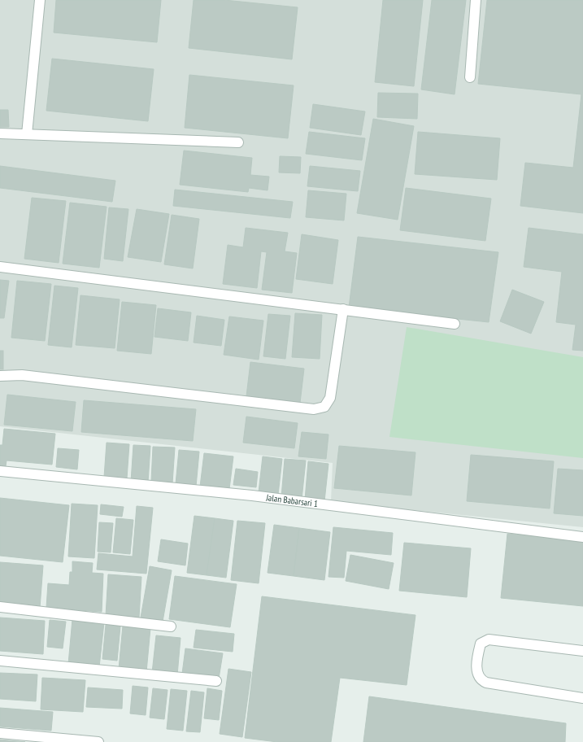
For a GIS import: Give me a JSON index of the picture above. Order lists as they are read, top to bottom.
{
  "streets": {
    "street": ["Jalan Babarsari 1"]
  }
}
